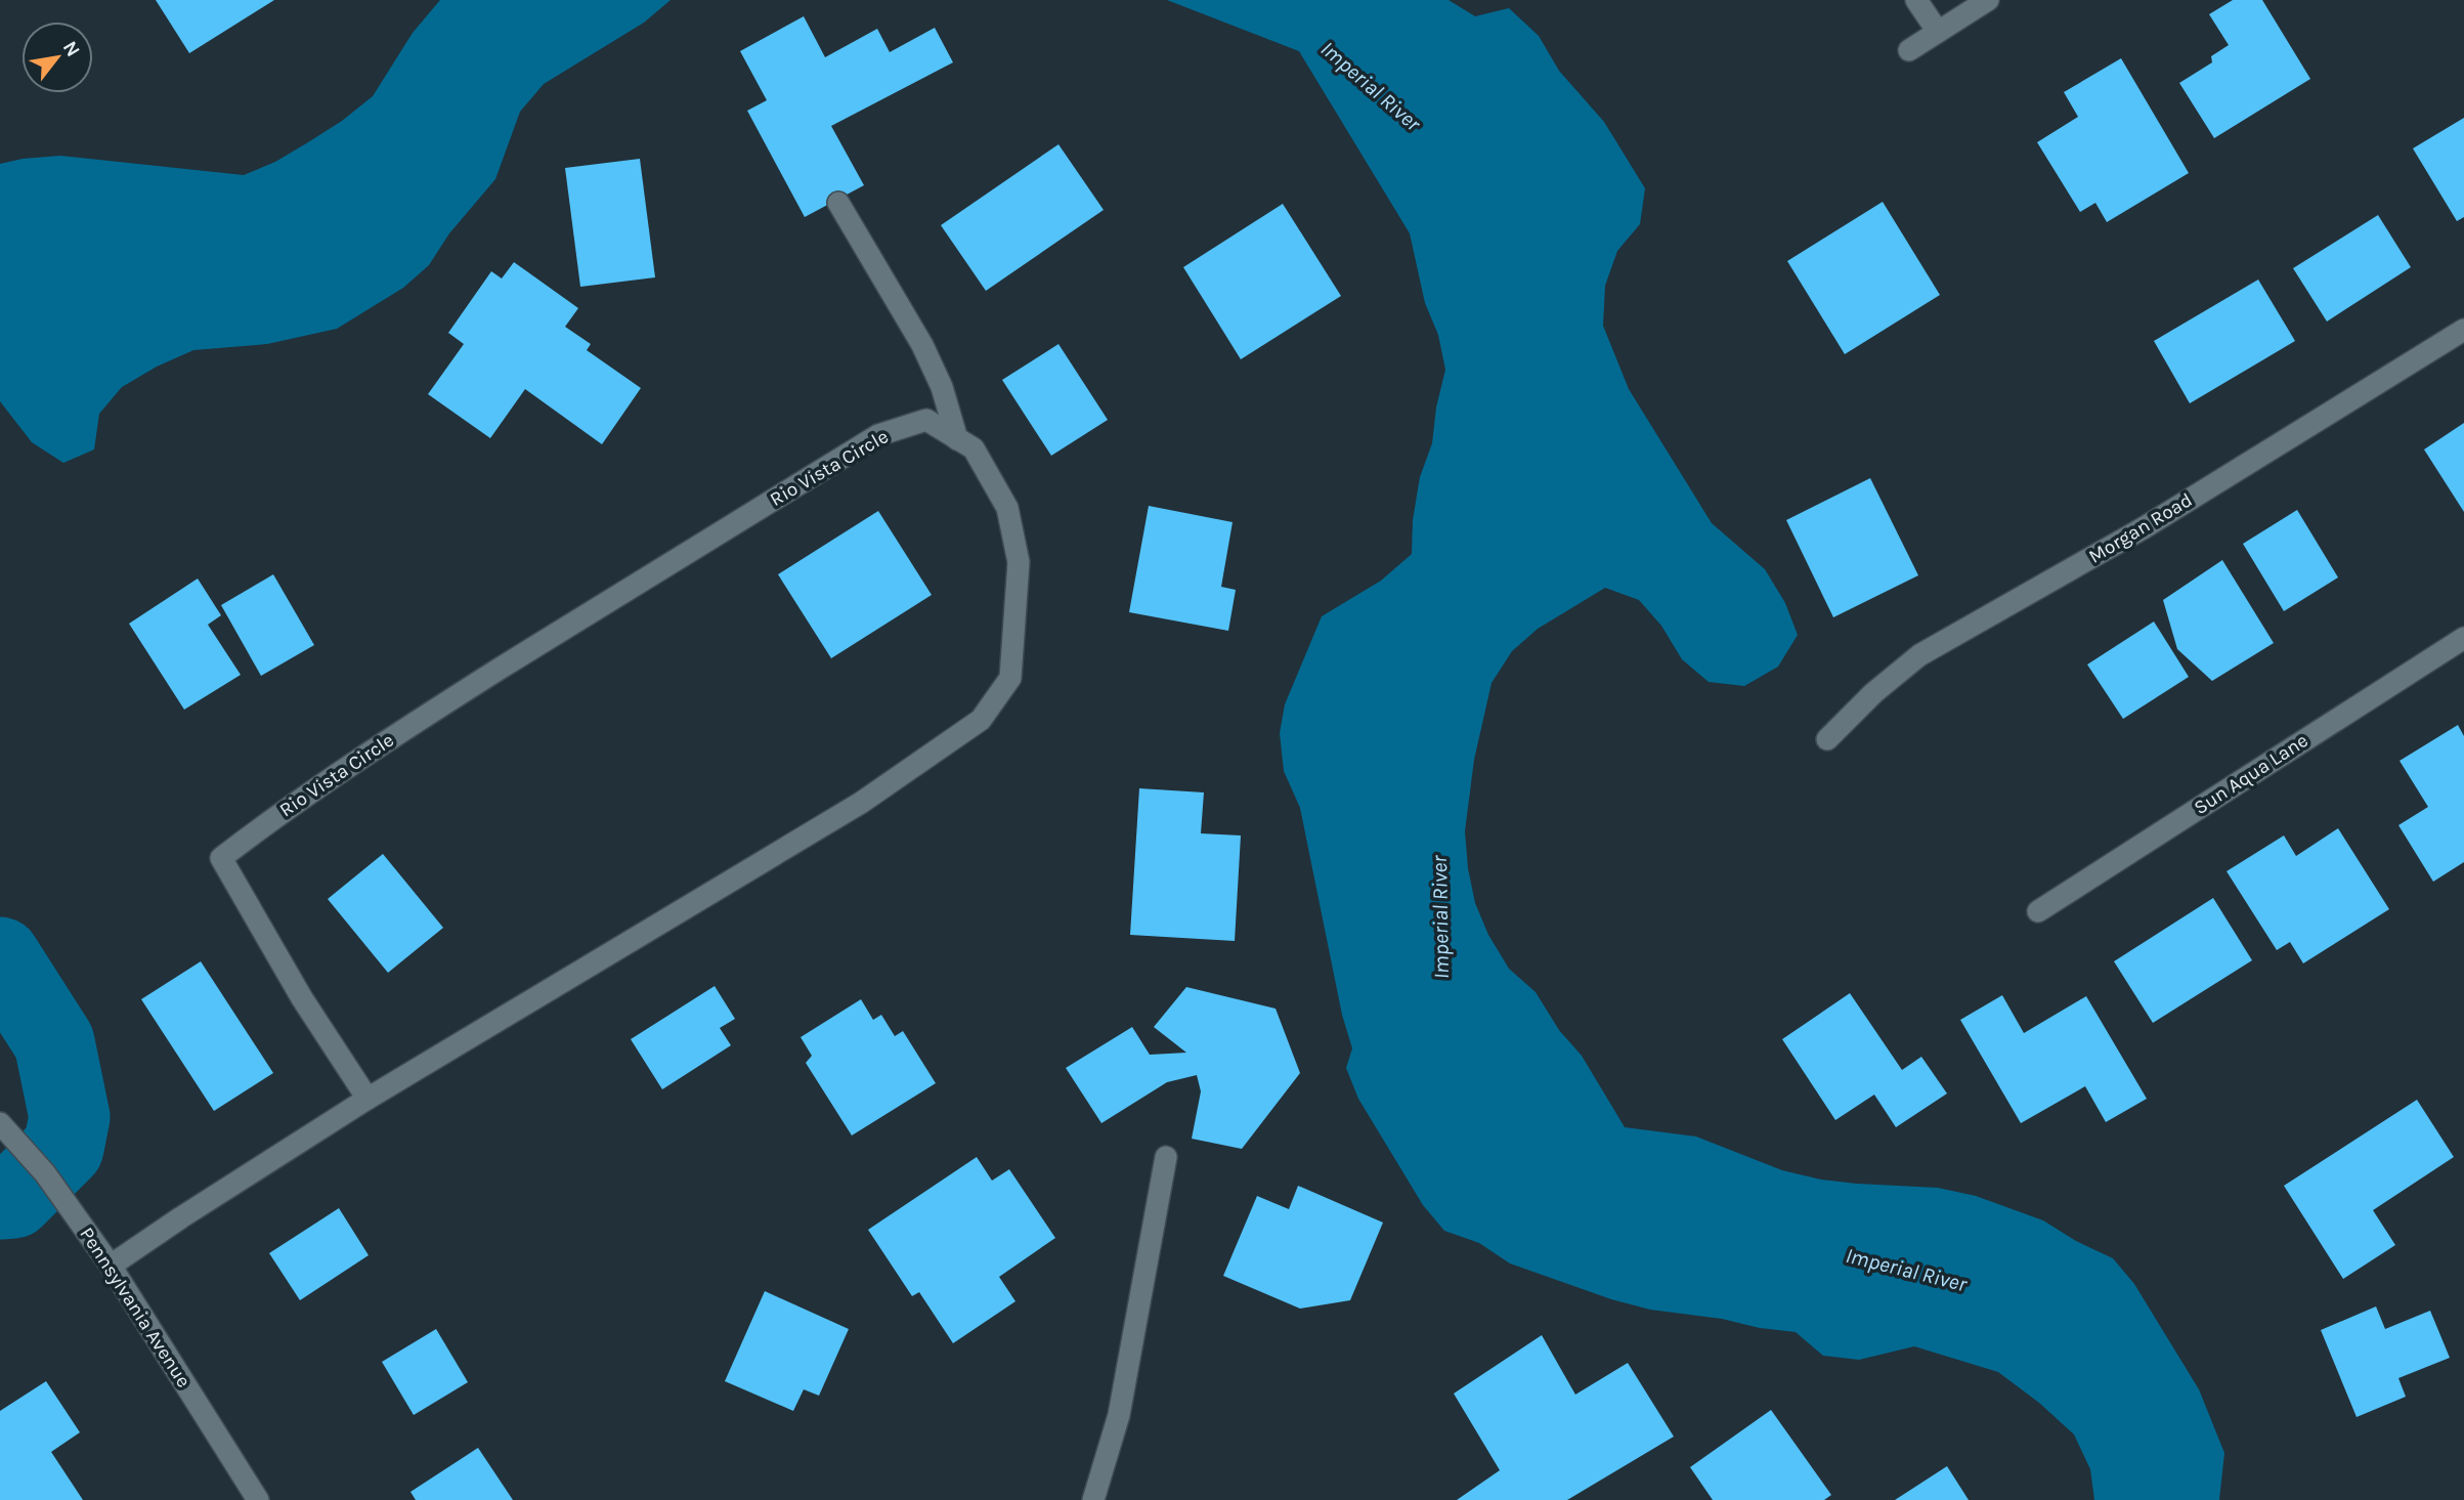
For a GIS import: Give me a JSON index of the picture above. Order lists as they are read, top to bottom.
{
  "streets": {
    "street": [
      "Rio Vista Circle",
      "Morgan Road",
      "Sun Aqua Lane",
      "Pennsylvania Avenue"
    ]
  },
  "crossings": [
    ["Rio Vista Circle", "Pennsylvania Avenue"]
  ],
  "water": ["Imperial River"],
  "north": "top right"
}
